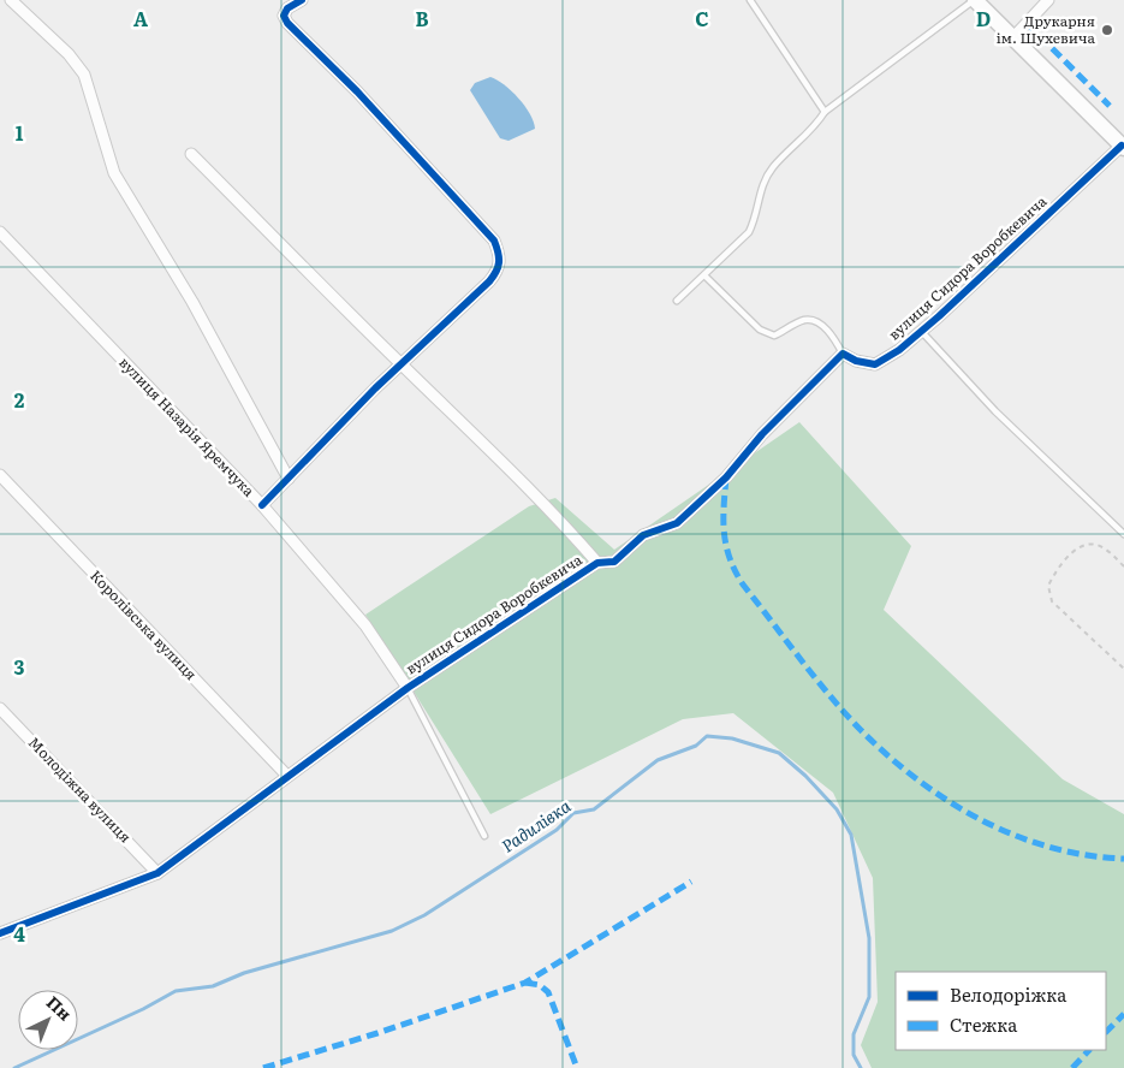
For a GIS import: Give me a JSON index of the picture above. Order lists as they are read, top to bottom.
{
  "streets": {
    "street": [
      "вулиця Сидора Воробкевича",
      "вулиця Назарія Яремчука",
      "Королівська вулиця",
      "Молодіжна вулиця"
    ]
  },
  "crossings": [
    ["вулиця Сидора Воробкевича", "вулиця Назарія Яремчука"],
    ["вулиця Сидора Воробкевича", "Королівська вулиця"],
    ["вулиця Сидора Воробкевича", "Молодіжна вулиця"]
  ],
  "water": ["Радилівка"],
  "places": ["Друкарня ім. Шухевича"],
  "legend": ["Велодоріжка", "Стежка"],
  "north": "top right",
  "grid": {
    "columns": [
      "A",
      "B",
      "C",
      "D"
    ],
    "rows": [
      "1",
      "2",
      "3",
      "4"
    ]
  }
}
